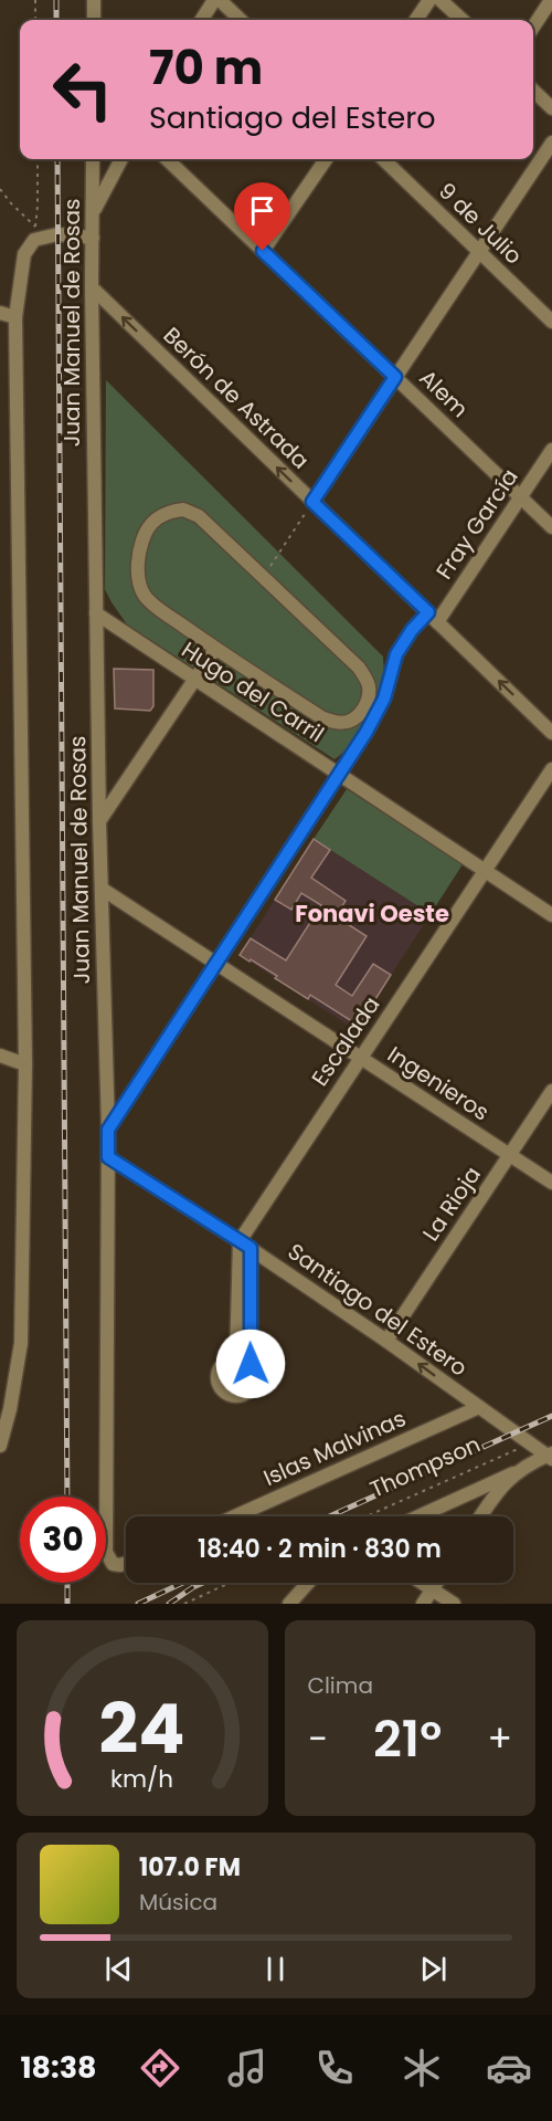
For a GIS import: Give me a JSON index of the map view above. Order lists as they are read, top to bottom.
{
  "streets": {
    "street": [
      "9 de Julio",
      "Juan Manuel de Rosas",
      "Alem",
      "Berón de Astrada",
      "Fray García",
      "Hugo del Carril",
      "Escalada",
      "Ingenieros",
      "La Rioja",
      "Santiago del Estero",
      "Islas Malvinas",
      "Thompson"
    ]
  },
  "crossings": [
    ["Juan Manuel de Rosas", "Berón de Astrada"],
    ["Juan Manuel de Rosas", "Fray García"],
    ["Juan Manuel de Rosas", "Hugo del Carril"],
    ["Juan Manuel de Rosas", "Ingenieros"],
    ["Juan Manuel de Rosas", "Santiago del Estero"],
    ["Alem", "Fray García"],
    ["Berón de Astrada", "Fray García"],
    ["Fray García", "Hugo del Carril"],
    ["Fray García", "Ingenieros"],
    ["Hugo del Carril", "Escalada"],
    ["Escalada", "Ingenieros"],
    ["Escalada", "Santiago del Estero"],
    ["Ingenieros", "La Rioja"],
    ["La Rioja", "Santiago del Estero"],
    ["Santiago del Estero", "Islas Malvinas"],
    ["Santiago del Estero", "Thompson"]
  ],
  "one_way": ["Berón de Astrada"],
  "districts": ["Fonavi Oeste"],
  "page": {
    "turn": ["70 m", "Santiago del Estero"],
    "limit": "30",
    "trip": "18:40 · 2 min · 830 m",
    "tile": "Clima",
    "heat": ["−", "21°", "+"],
    "song": ["107.0 FM", "Música"],
    "tabs": "18:38",
    "gauge": ["24", "km/h"]
  }
}
